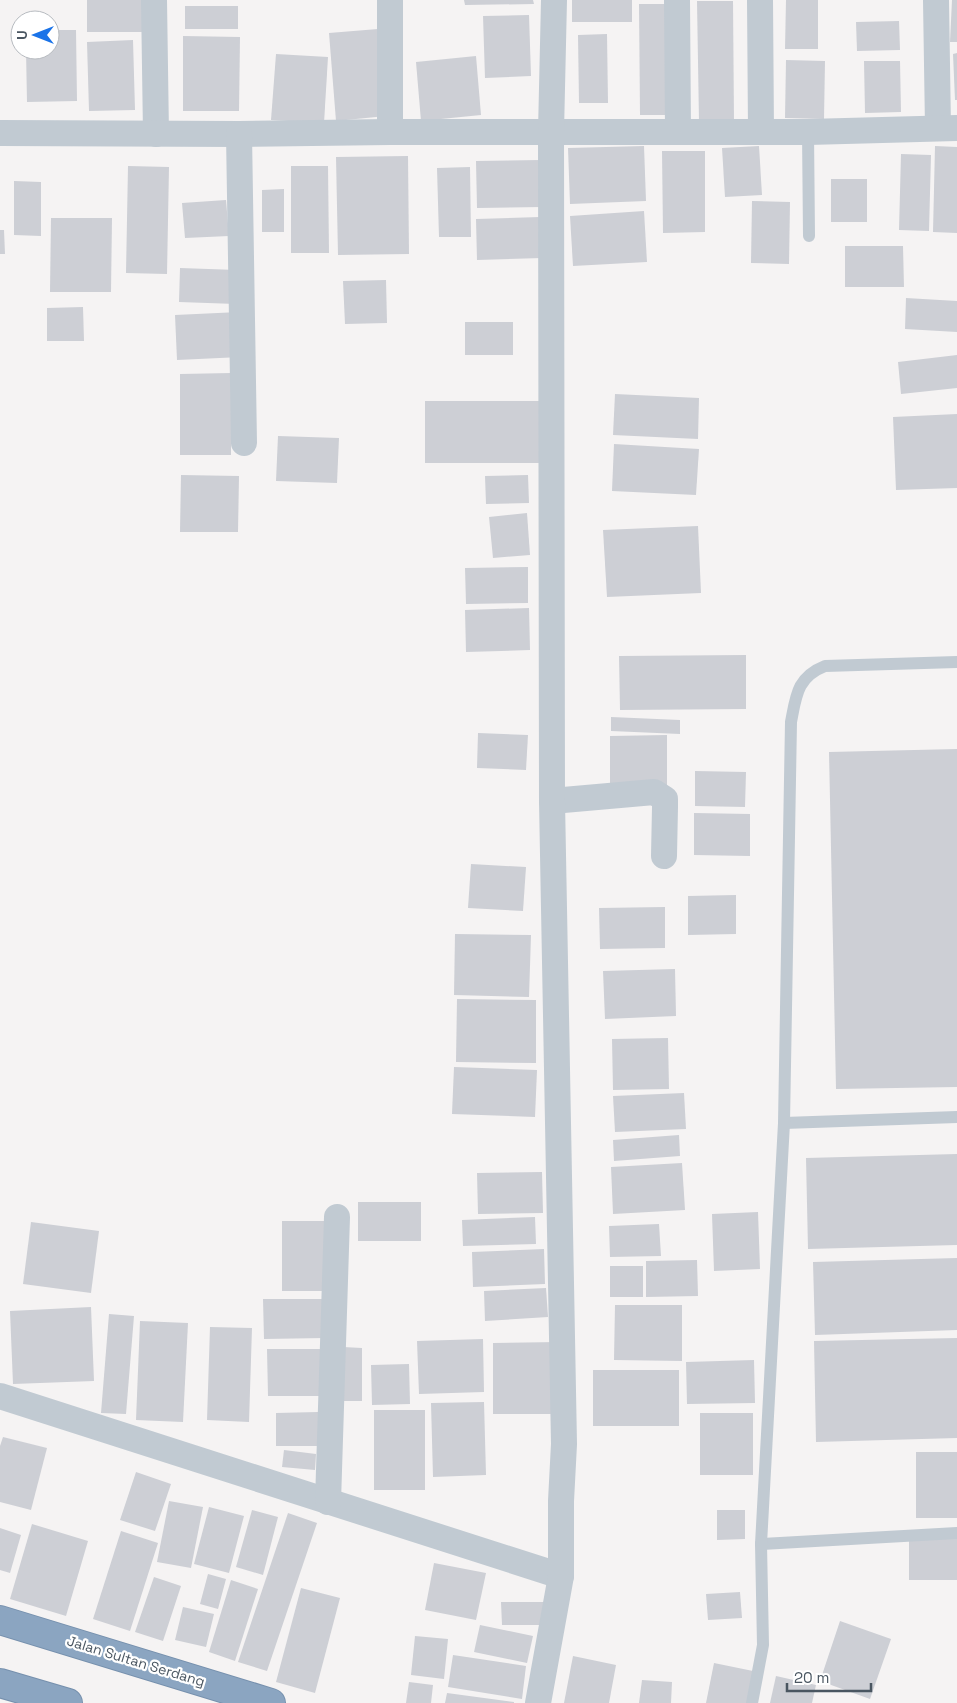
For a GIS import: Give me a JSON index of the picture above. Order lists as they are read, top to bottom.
{
  "streets": {
    "highway": ["Jalan Sultan Serdang"]
  },
  "scale_bar": "20 m",
  "north": "left"
}
